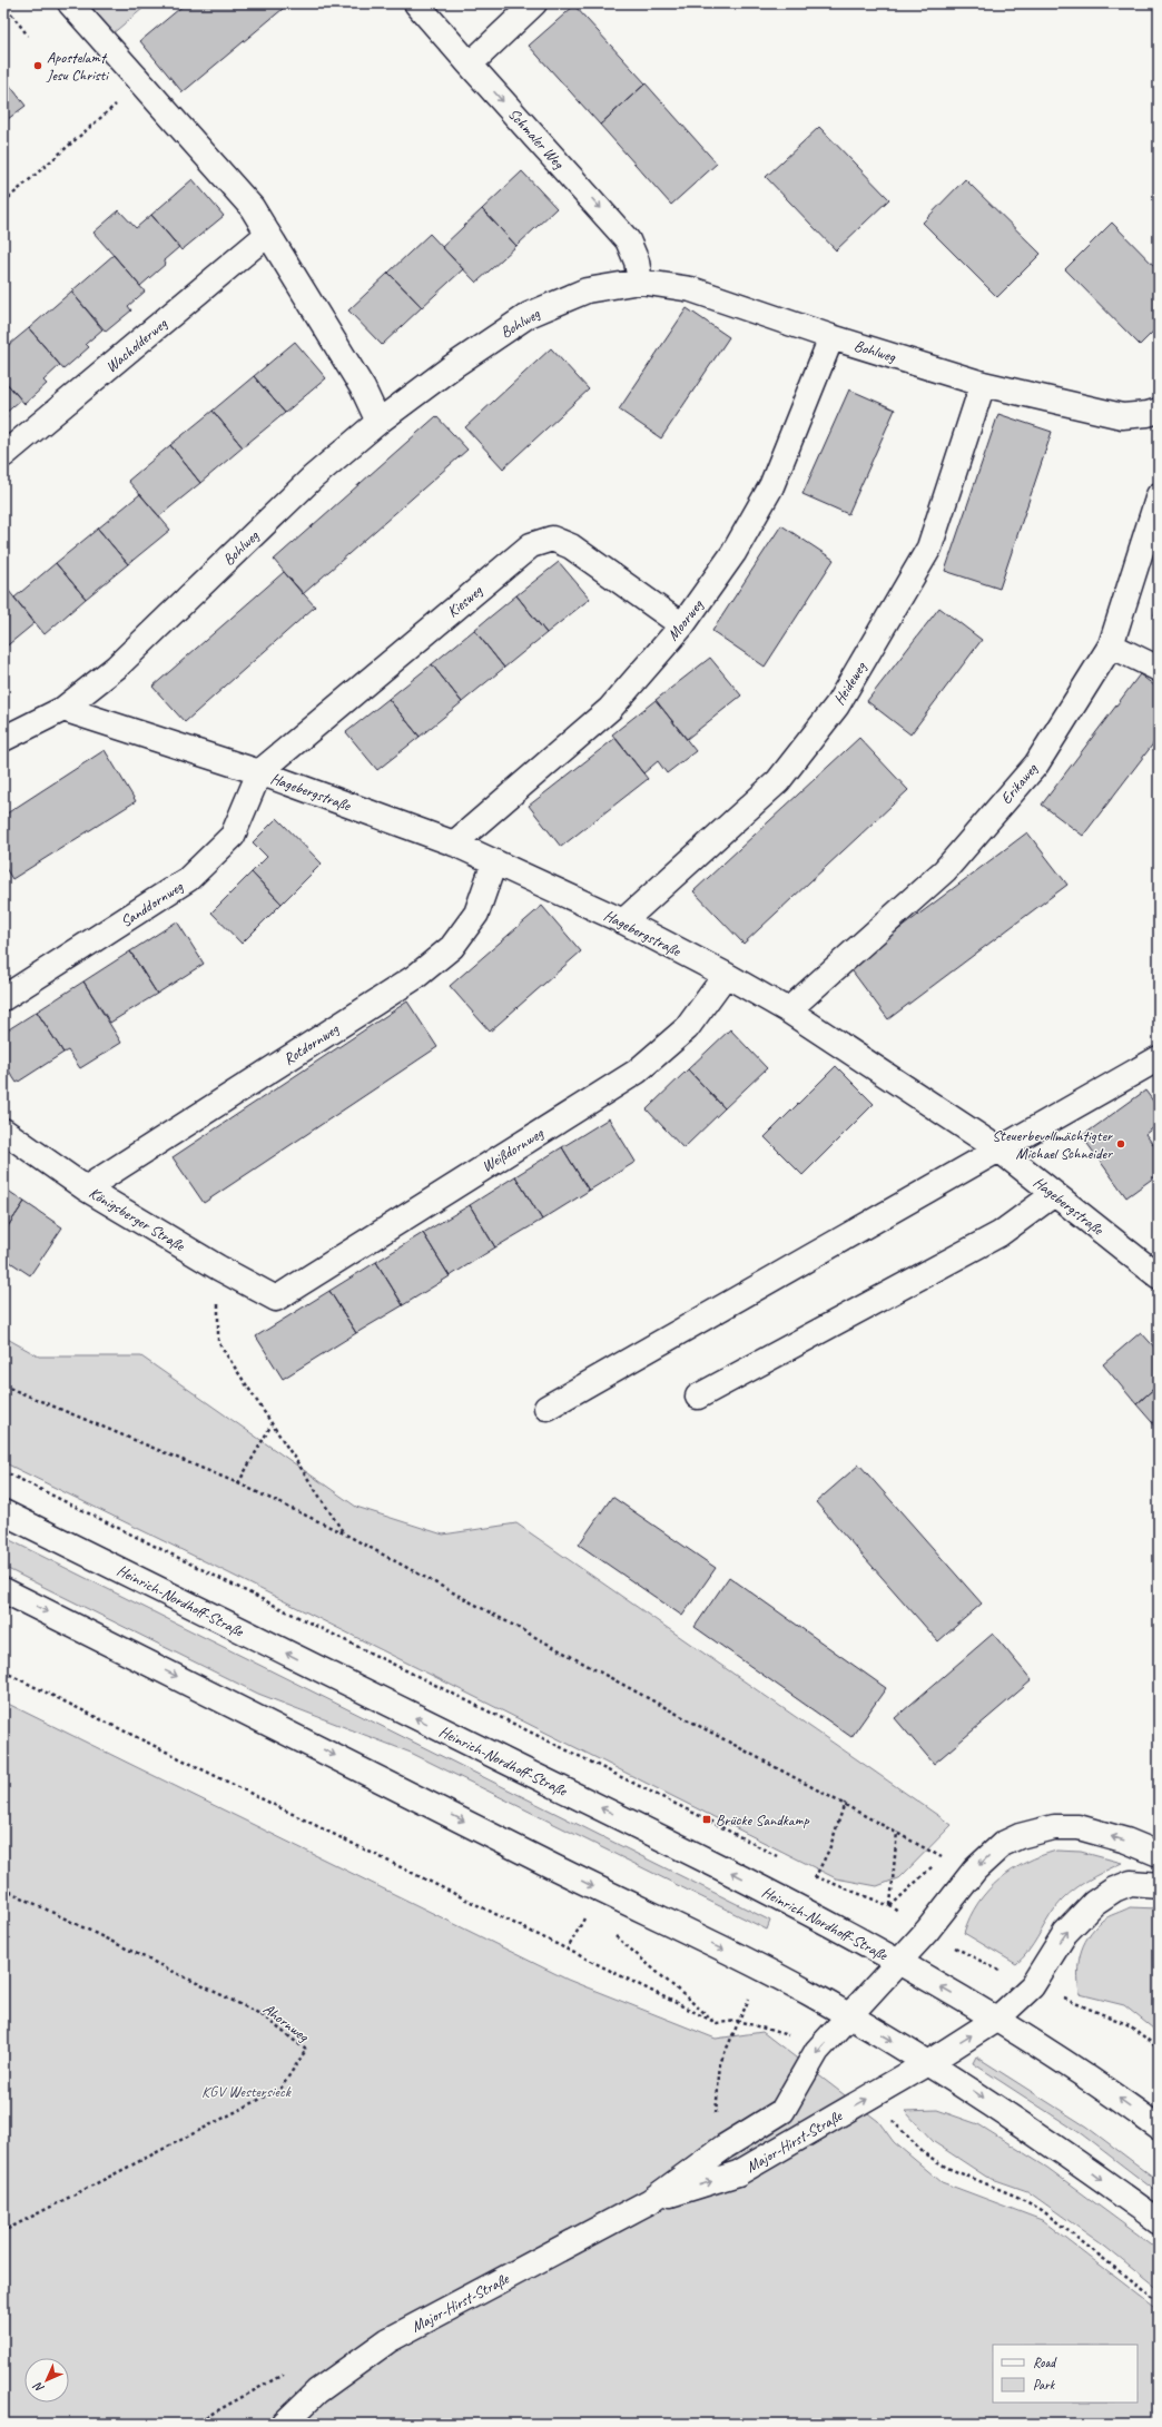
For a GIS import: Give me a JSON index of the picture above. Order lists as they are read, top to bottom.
{
  "streets": {
    "street": [
      "Schmaler Weg",
      "Bohlweg",
      "Wacholderweg",
      "Kiesweg",
      "Moorweg",
      "Heideweg",
      "Erikaweg",
      "Hagebergstraße",
      "Sanddornweg",
      "Rotdornweg",
      "Weißdornweg",
      "Königsberger Straße",
      "Heinrich-Nordhoff-Straße",
      "Major-Hirst-Straße"
    ],
    "path": ["Ahornweg"]
  },
  "crossings": [
    ["Schmaler Weg", "Bohlweg"],
    ["Bohlweg", "Moorweg"],
    ["Bohlweg", "Heideweg"],
    ["Bohlweg", "Hagebergstraße"],
    ["Kiesweg", "Moorweg"],
    ["Kiesweg", "Hagebergstraße"],
    ["Kiesweg", "Sanddornweg"],
    ["Moorweg", "Hagebergstraße"],
    ["Heideweg", "Hagebergstraße"],
    ["Erikaweg", "Hagebergstraße"],
    ["Hagebergstraße", "Sanddornweg"],
    ["Hagebergstraße", "Rotdornweg"],
    ["Hagebergstraße", "Weißdornweg"],
    ["Rotdornweg", "Königsberger Straße"],
    ["Weißdornweg", "Königsberger Straße"],
    ["Heinrich-Nordhoff-Straße", "Major-Hirst-Straße"]
  ],
  "one_way": ["Schmaler Weg"],
  "parks": ["KGV Westersieck"],
  "places": {
    "other": ["Apostelamt Jesu Christi", "Steuerbevollmächtigter Michael Schneider"],
    "transit": ["Brücke Sandkamp"]
  },
  "legend": ["Road", "Park"],
  "north": "bottom left"
}
